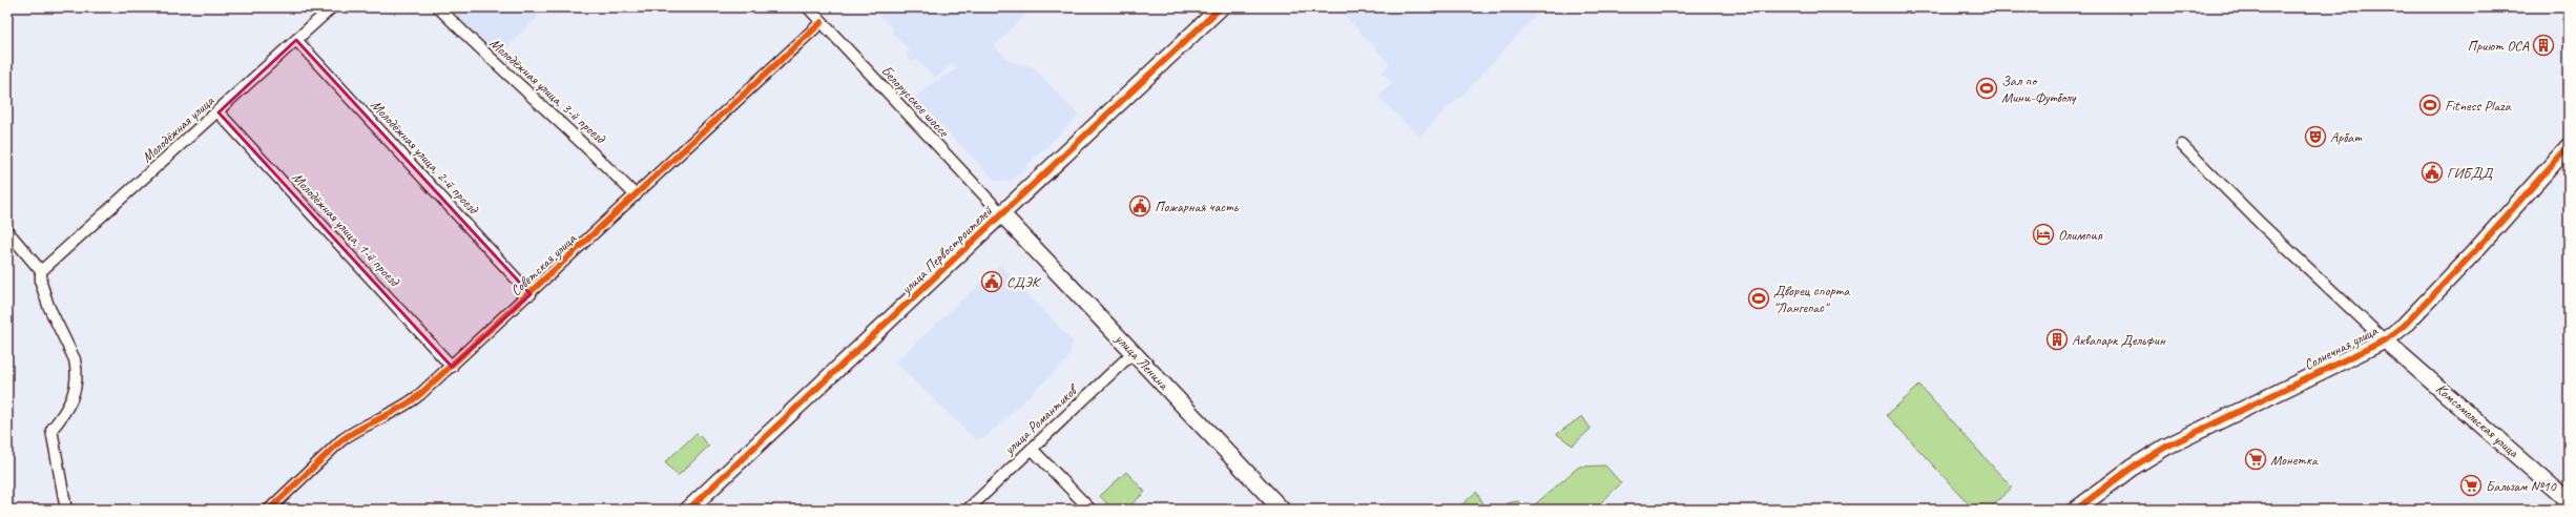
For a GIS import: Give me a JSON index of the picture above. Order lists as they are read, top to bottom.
{
  "streets": {
    "street": [
      "Молодёжная улица, 3-й проезд",
      "Белорусское шоссе",
      "Молодёжная улица",
      "Молодёжная улица, 2-й проезд",
      "Молодёжная улица, 1-й проезд",
      "улица Первостроителей",
      "Советская улица",
      "Солнечная улица",
      "улица Ленина",
      "улица Романтиков",
      "Комсомольская улица"
    ]
  },
  "crossings": [
    ["Молодёжная улица, 3-й проезд", "Советская улица"],
    ["Белорусское шоссе", "улица Первостроителей"],
    ["Белорусское шоссе", "Советская улица"],
    ["Белорусское шоссе", "улица Ленина"],
    ["Молодёжная улица", "Молодёжная улица, 2-й проезд"],
    ["Молодёжная улица", "Молодёжная улица, 1-й проезд"],
    ["Молодёжная улица, 2-й проезд", "Советская улица"],
    ["Молодёжная улица, 1-й проезд", "Советская улица"],
    ["улица Первостроителей", "улица Ленина"],
    ["Солнечная улица", "Комсомольская улица"],
    ["улица Ленина", "улица Романтиков"]
  ],
  "places": {
    "building": ["Приют ОСА", "Аквапарк Дельфин"],
    "sports": ["Зал по Мини-Футболу", "Fitness Plaza", "Дворец спорта \"Лангепас\""],
    "theatre": ["Арбат"],
    "public building": ["ГИБДД", "Пожарная часть", "СДЭК"],
    "hotel": ["Олимпия"],
    "supermarket": ["Монетка", "Бальзам №10"]
  }
}
